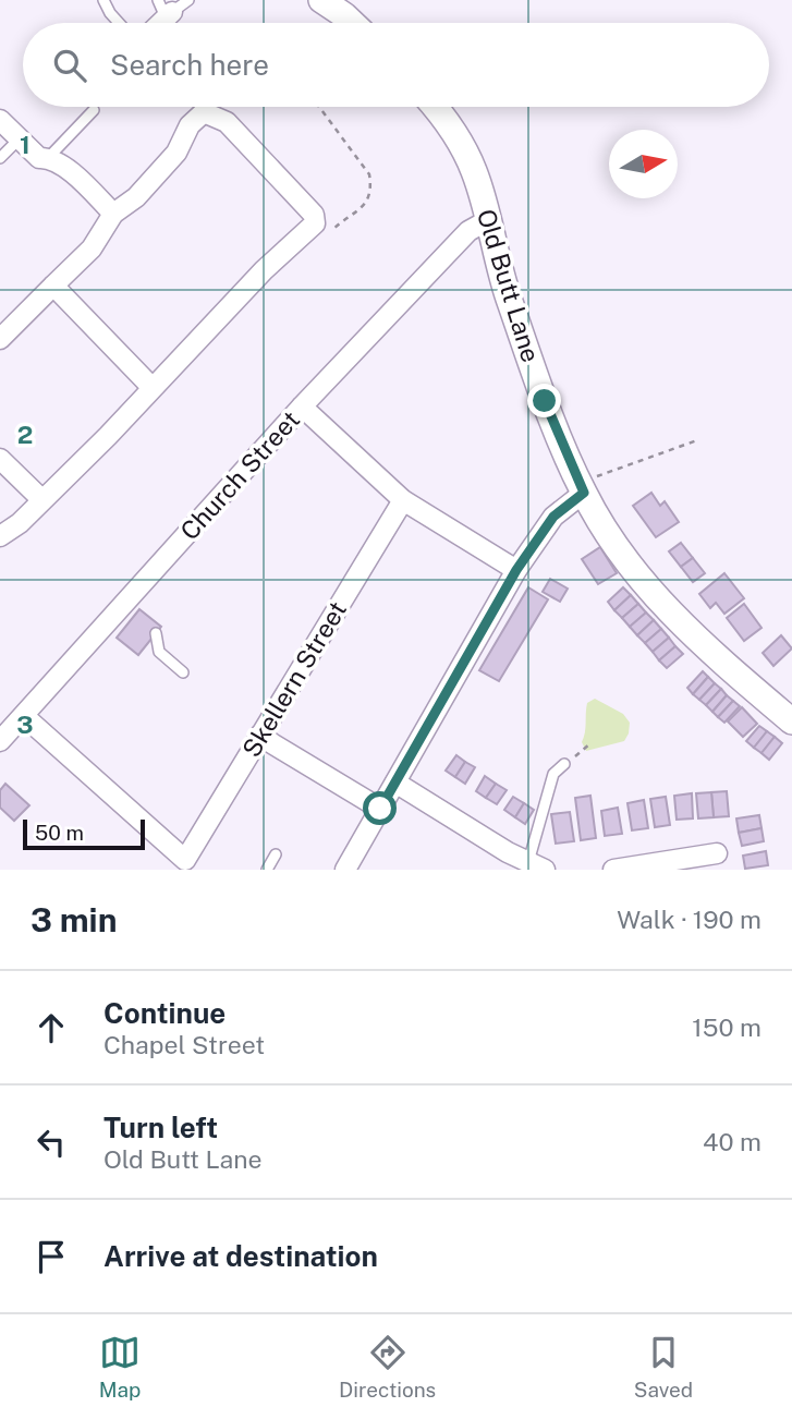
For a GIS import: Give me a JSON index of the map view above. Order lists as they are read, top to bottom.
{
  "streets": {
    "street": ["Old Butt Lane", "Church Street", "Skellern Street"]
  },
  "crossings": [
    ["Old Butt Lane", "Church Street"],
    ["Church Street", "Skellern Street"]
  ],
  "scale_bar": "50 m",
  "north": "right",
  "page": {
    "search": "Search here",
    "scale": "50 m",
    "heading": ["3 min", "Walk · 190 m"],
    "list": [
      ["Continue", "Chapel Street", "150 m"],
      ["Turn left", "Old Butt Lane", "40 m"],
      "Arrive at destination"
    ],
    "nav": ["Map", "Directions", "Saved"]
  },
  "grid": {
    "rows": ["1", "2", "3"]
  }
}
